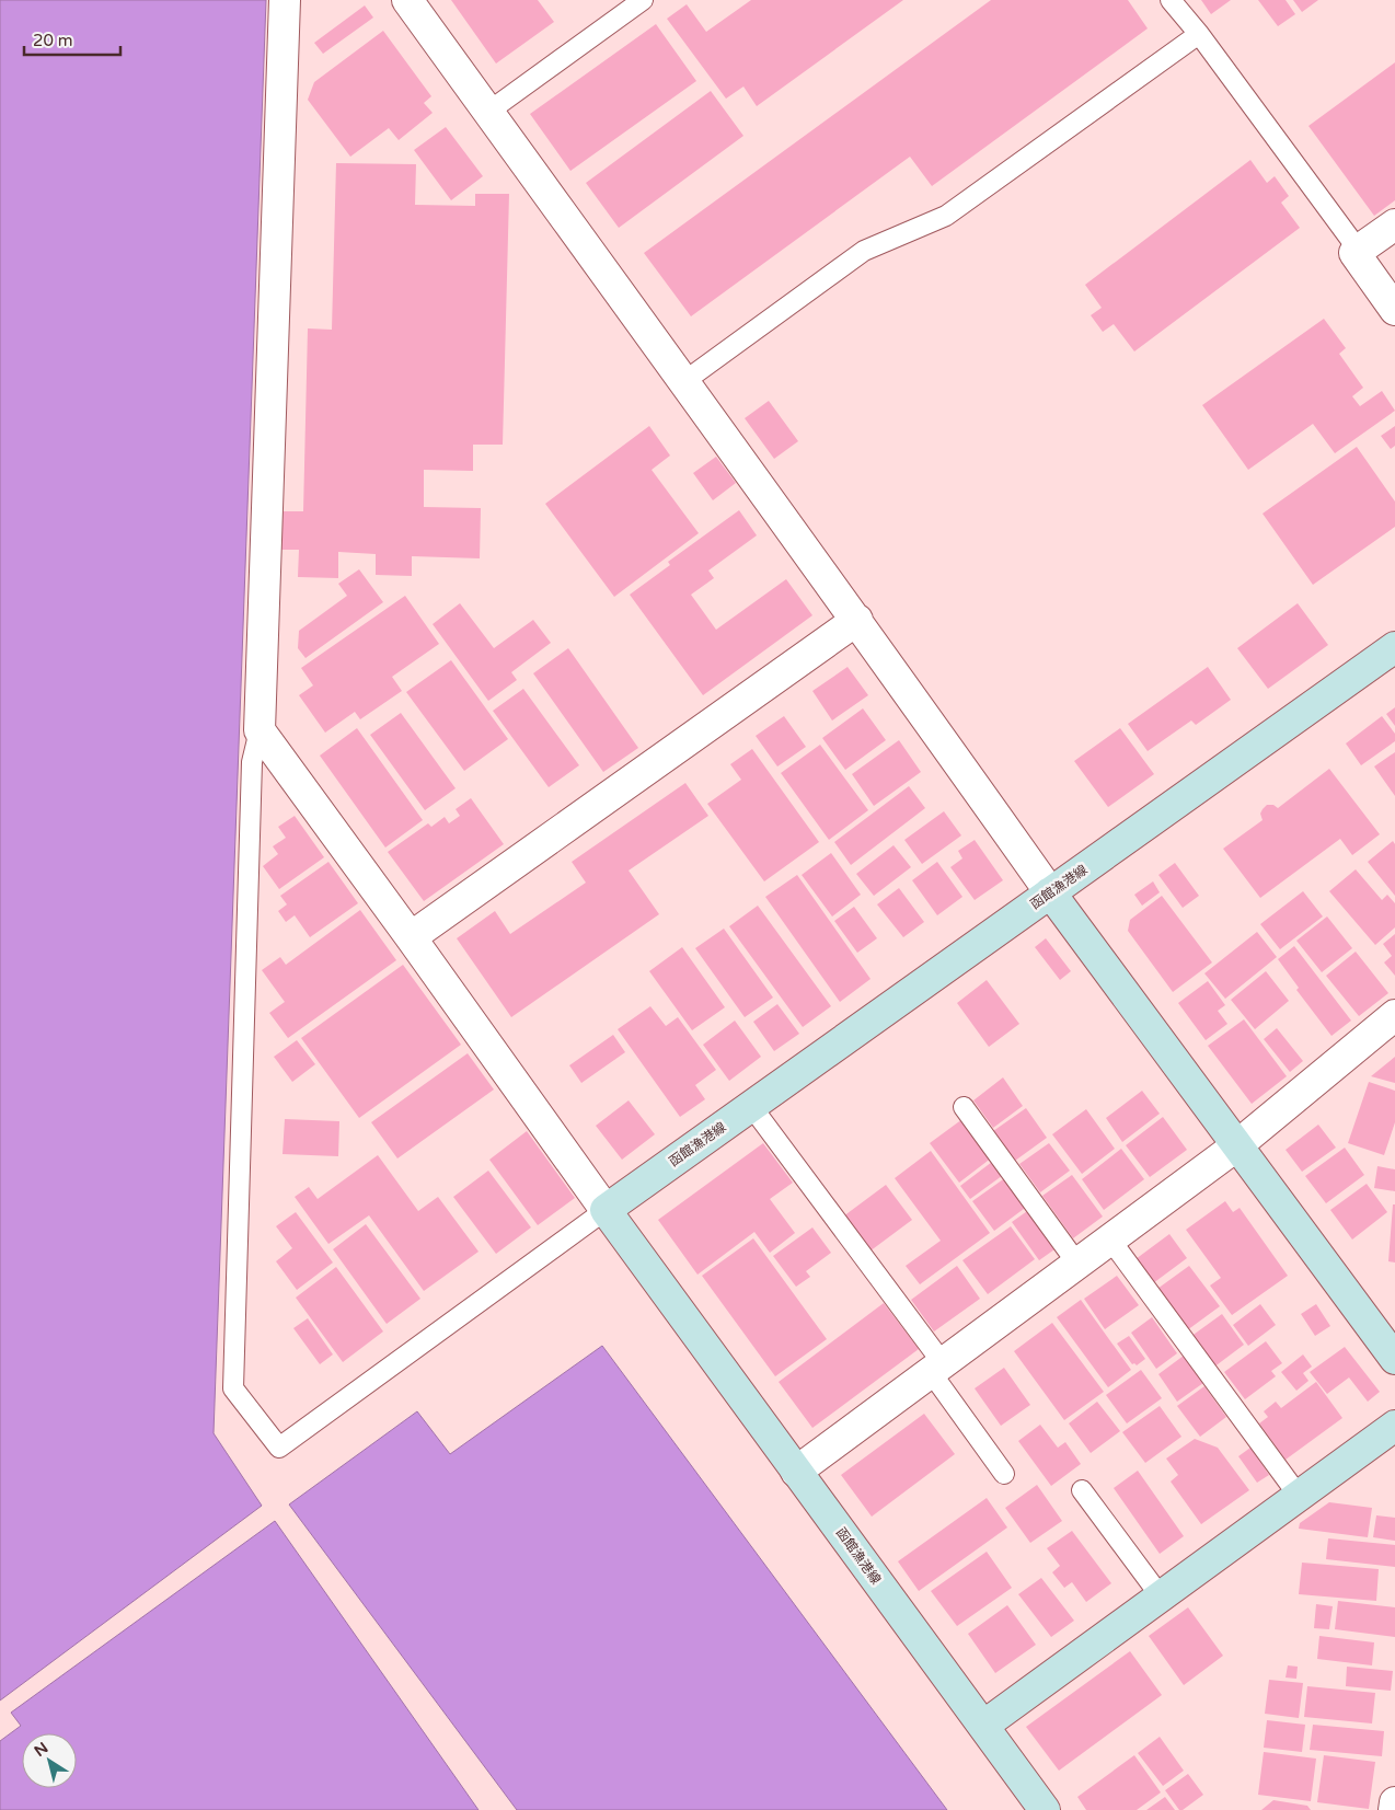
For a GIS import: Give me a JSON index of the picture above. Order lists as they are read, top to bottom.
{
  "streets": {
    "main road": ["函館漁港線"]
  },
  "scale_bar": "20 m",
  "north": "top left"
}
